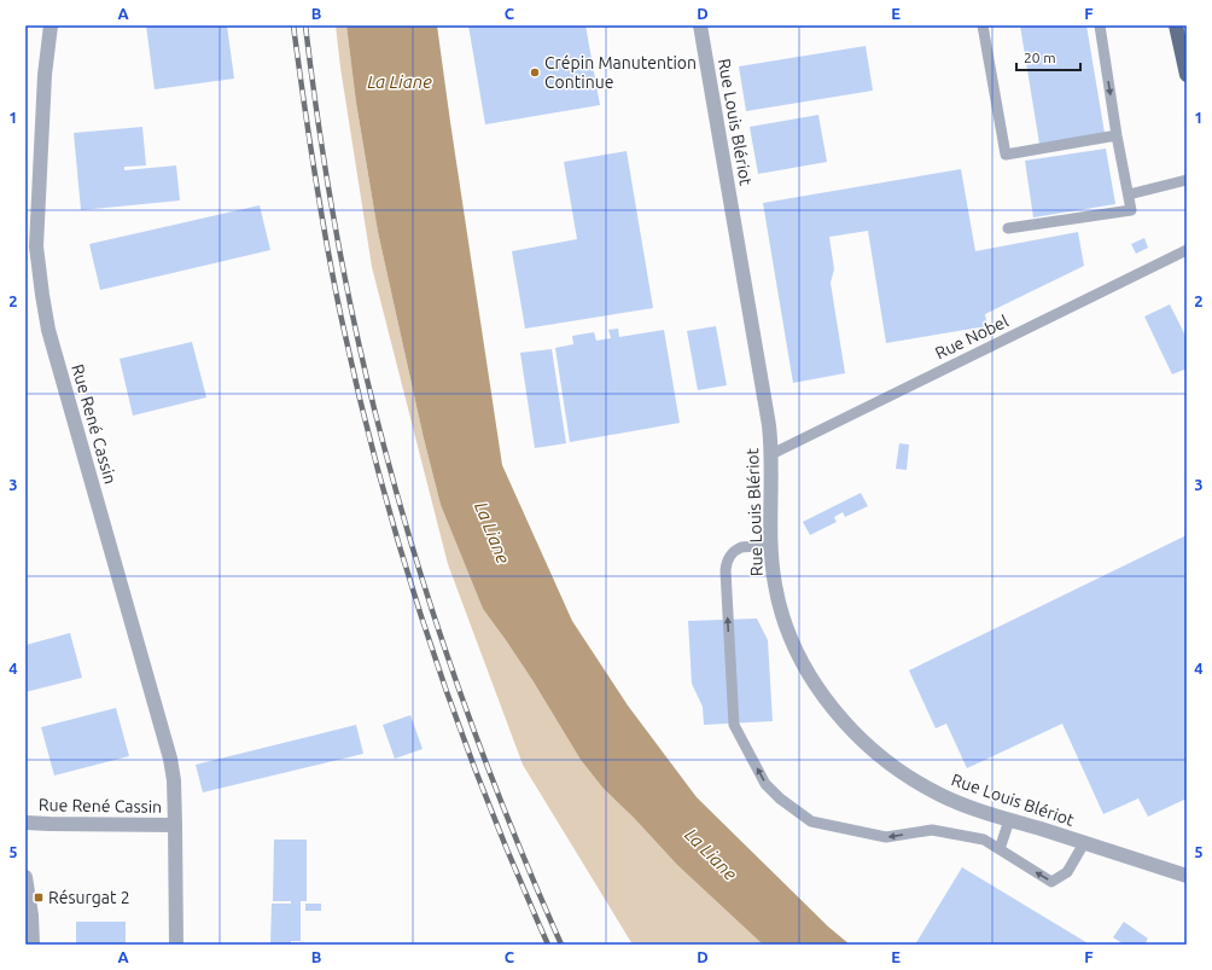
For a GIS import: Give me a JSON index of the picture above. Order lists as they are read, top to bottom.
{
  "streets": {
    "street": ["Rue Louis Blériot", "Rue René Cassin"],
    "lane": ["Rue Nobel"]
  },
  "crossings": [
    ["Rue Louis Blériot", "Rue Nobel"]
  ],
  "water": ["La Liane"],
  "places": {
    "other": ["Crépin Manutention Continue"],
    "transit": ["Résurgat 2"]
  },
  "scale_bar": "20 m",
  "grid": {
    "columns": [
      "A",
      "B",
      "C",
      "D",
      "E",
      "F"
    ],
    "rows": [
      "1",
      "2",
      "3",
      "4",
      "5"
    ]
  }
}
